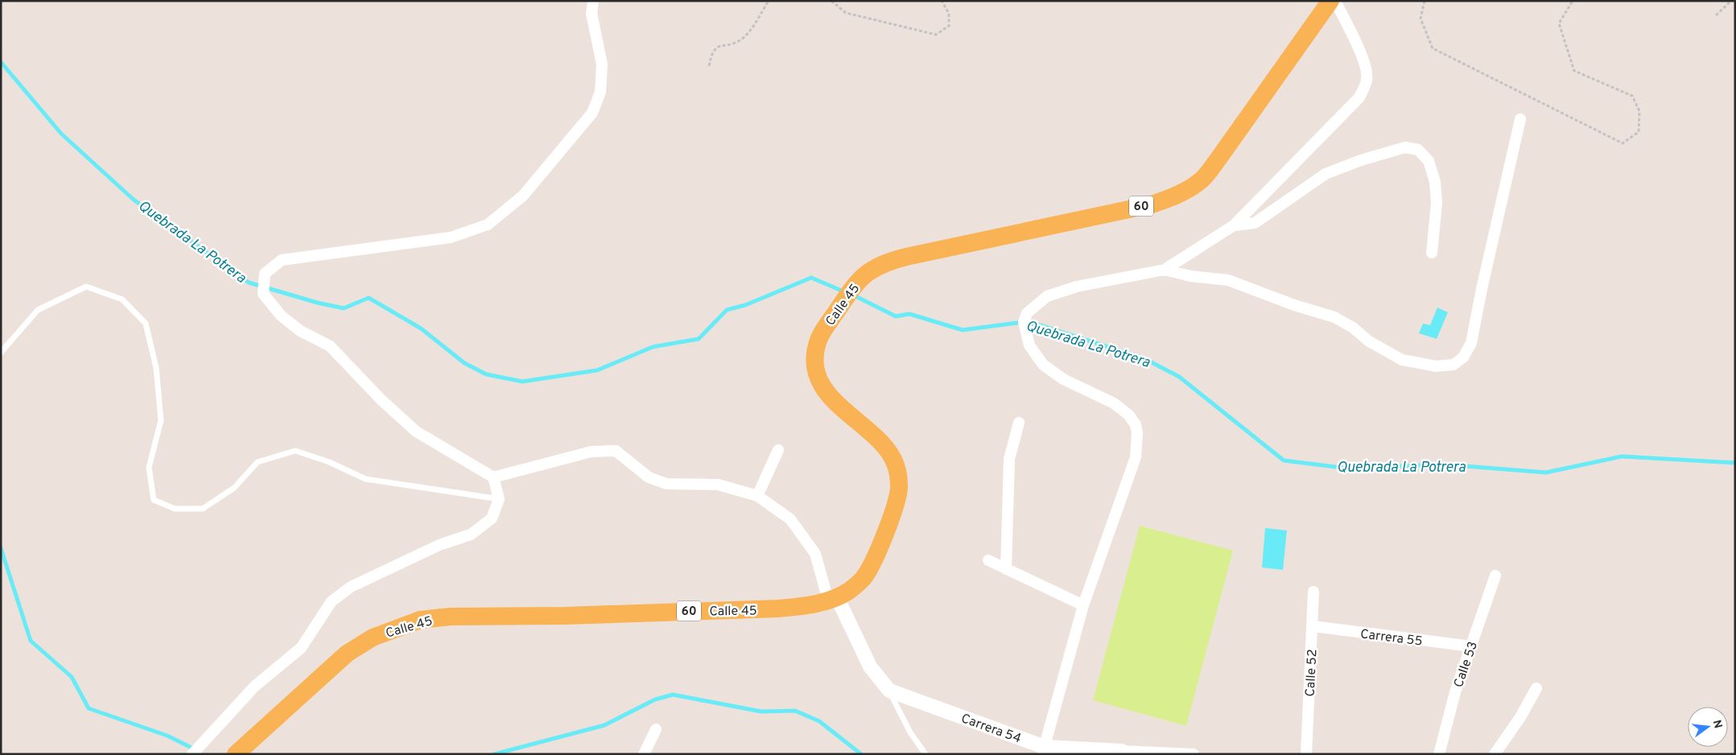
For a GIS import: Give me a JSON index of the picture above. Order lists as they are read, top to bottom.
{
  "streets": {
    "main road": ["60", "Calle 45"],
    "street": [
      "Carrera 55",
      "Calle 53",
      "Calle 52",
      "Carrera 54"
    ]
  },
  "crossings": [
    ["Carrera 55", "Calle 53"],
    ["Carrera 55", "Calle 52"]
  ],
  "water": ["Quebrada La Potrera"],
  "north": "right"
}
